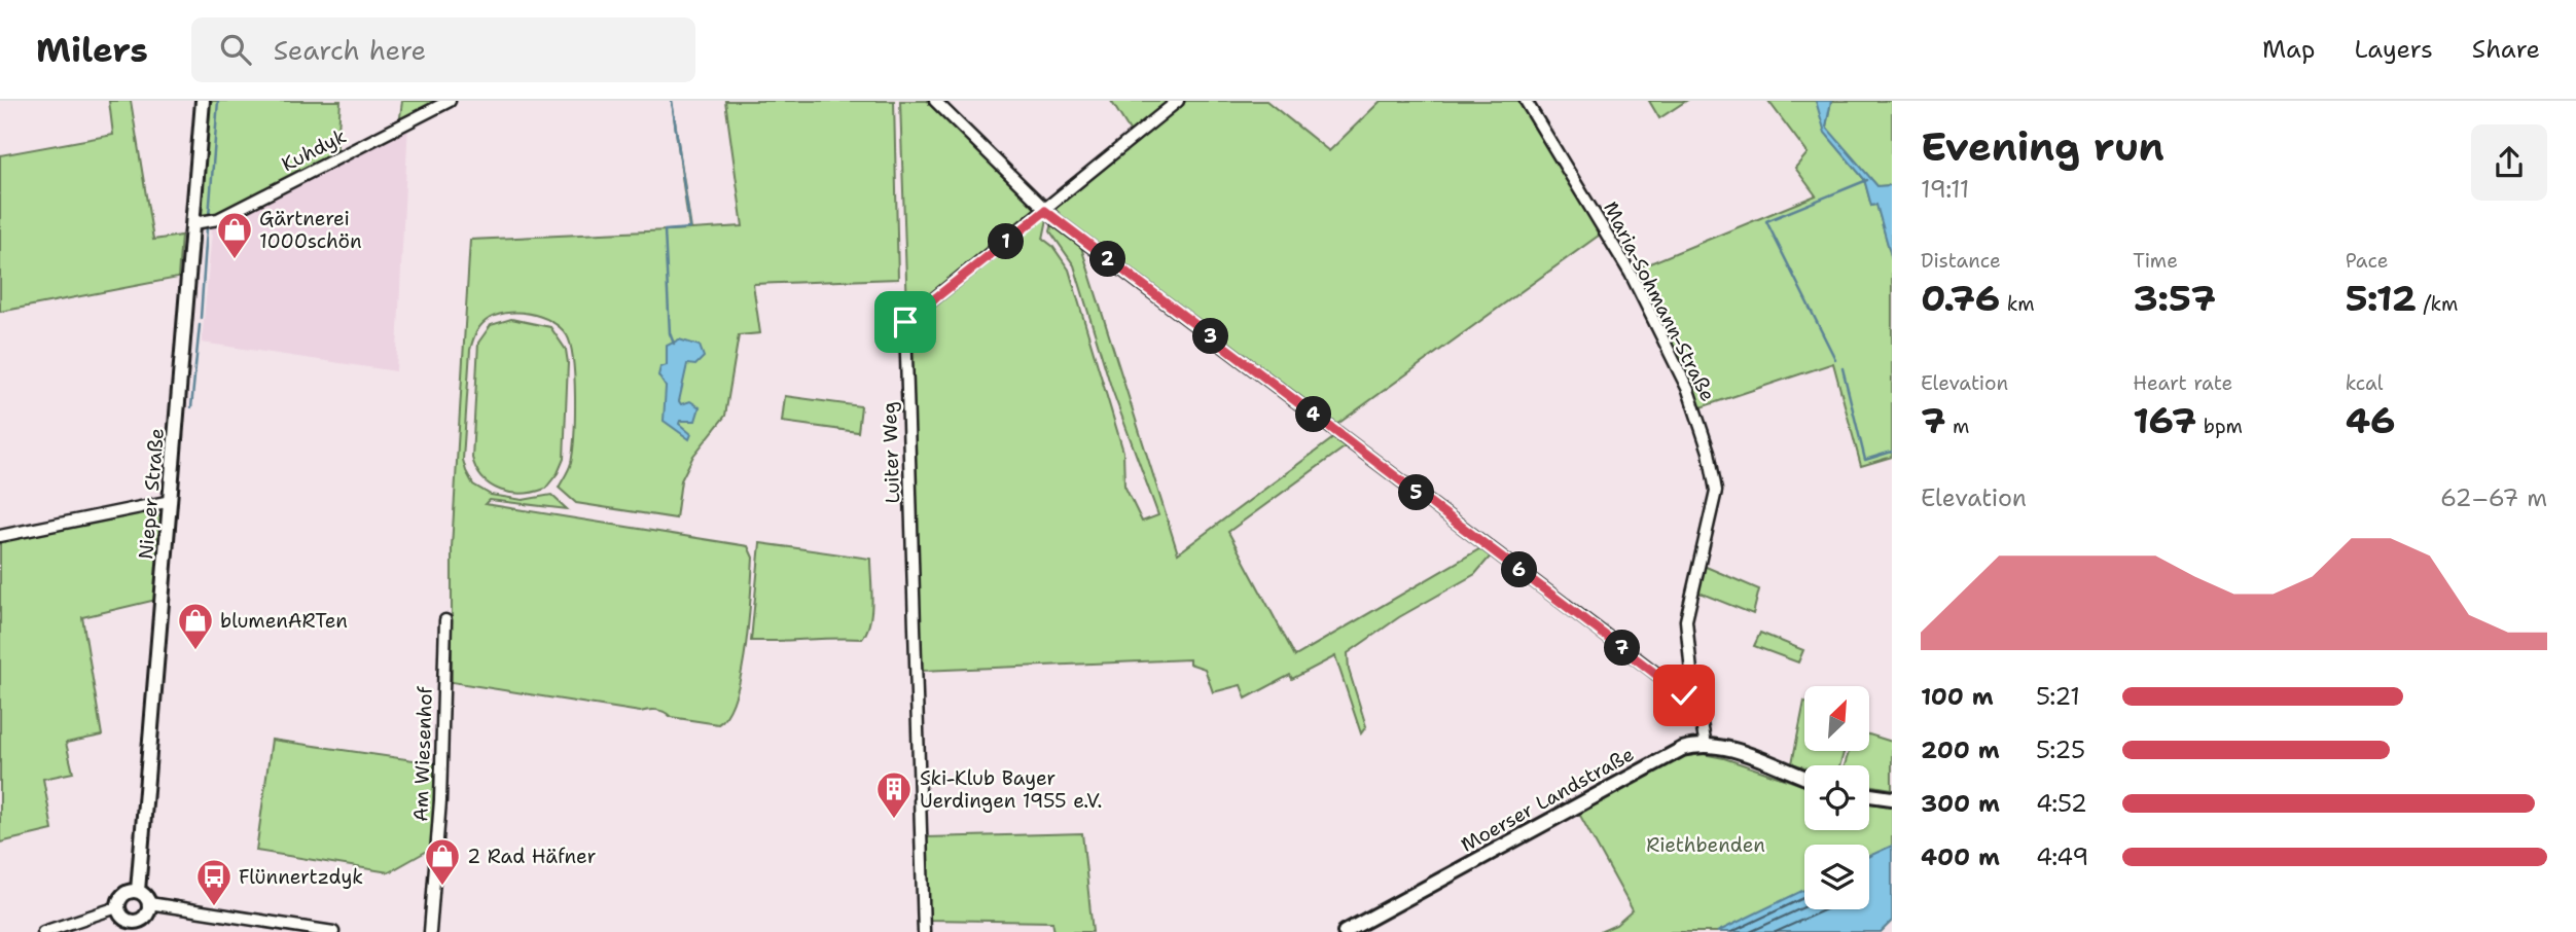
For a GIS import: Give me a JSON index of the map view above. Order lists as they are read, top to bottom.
{
  "streets": {
    "main road": ["Nieper Straße", "Moerser Landstraße"],
    "street": [
      "Kuhdyk",
      "Maria-Sohmann-Straße",
      "Luiter Weg",
      "Am Wiesenhof"
    ]
  },
  "crossings": [
    ["Kuhdyk", "Nieper Straße"],
    ["Maria-Sohmann-Straße", "Moerser Landstraße"]
  ],
  "parks": ["Riethbenden"],
  "places": {
    "shop": ["Gärtnerei 1000schön", "blumenARTen", "2 Rad Häfner"],
    "building": ["Ski-Klub Bayer Uerdingen 1955 e.V."],
    "bus stop": ["Flünnertzdyk"]
  },
  "north": "top right",
  "page": {
    "header": "Milers",
    "search": "Search here",
    "nav": ["Map", "Layers", "Share"],
    "heading": ["Evening run", "19:11"],
    "pins": [
      "1",
      "2",
      "3",
      "4",
      "5",
      "6",
      "7"
    ],
    "stats": [
      ["Distance", "0.76 km"],
      ["Time", "3:57"],
      ["Pace", "5:12 /km"],
      ["Elevation", "7 m"],
      ["Heart rate", "167 bpm"],
      ["kcal", "46"]
    ],
    "chart": ["Elevation", "62–67 m"],
    "list": [
      {
        "name": "100 m",
        "note": "5:21"
      },
      {
        "name": "200 m",
        "note": "5:25"
      },
      {
        "name": "300 m",
        "note": "4:52"
      },
      {
        "name": "400 m",
        "note": "4:49"
      }
    ]
  }
}
